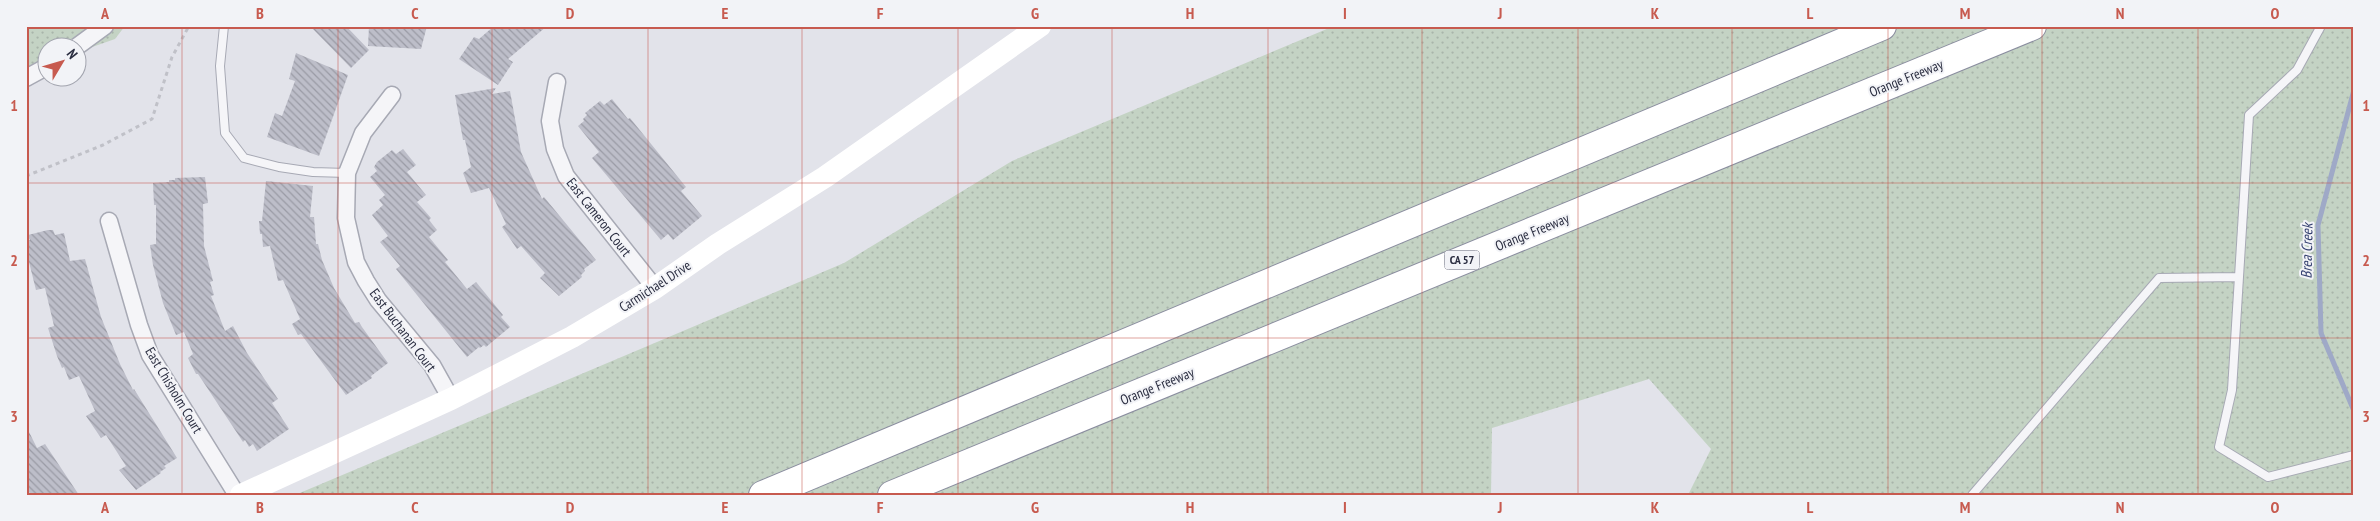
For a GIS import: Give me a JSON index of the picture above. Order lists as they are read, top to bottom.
{
  "streets": {
    "highway": ["Orange Freeway", "CA 57"],
    "street": [
      "East Cameron Court",
      "Carmichael Drive",
      "East Buchanan Court",
      "East Chisholm Court"
    ]
  },
  "crossings": [
    ["East Cameron Court", "Carmichael Drive"],
    ["Carmichael Drive", "East Buchanan Court"],
    ["Carmichael Drive", "East Chisholm Court"]
  ],
  "water": ["Brea Creek"],
  "north": "top right",
  "grid": {
    "columns": [
      "A",
      "B",
      "C",
      "D",
      "E",
      "F",
      "G",
      "H",
      "I",
      "J",
      "K",
      "L",
      "M",
      "N",
      "O"
    ],
    "rows": ["1", "2", "3"]
  }
}
